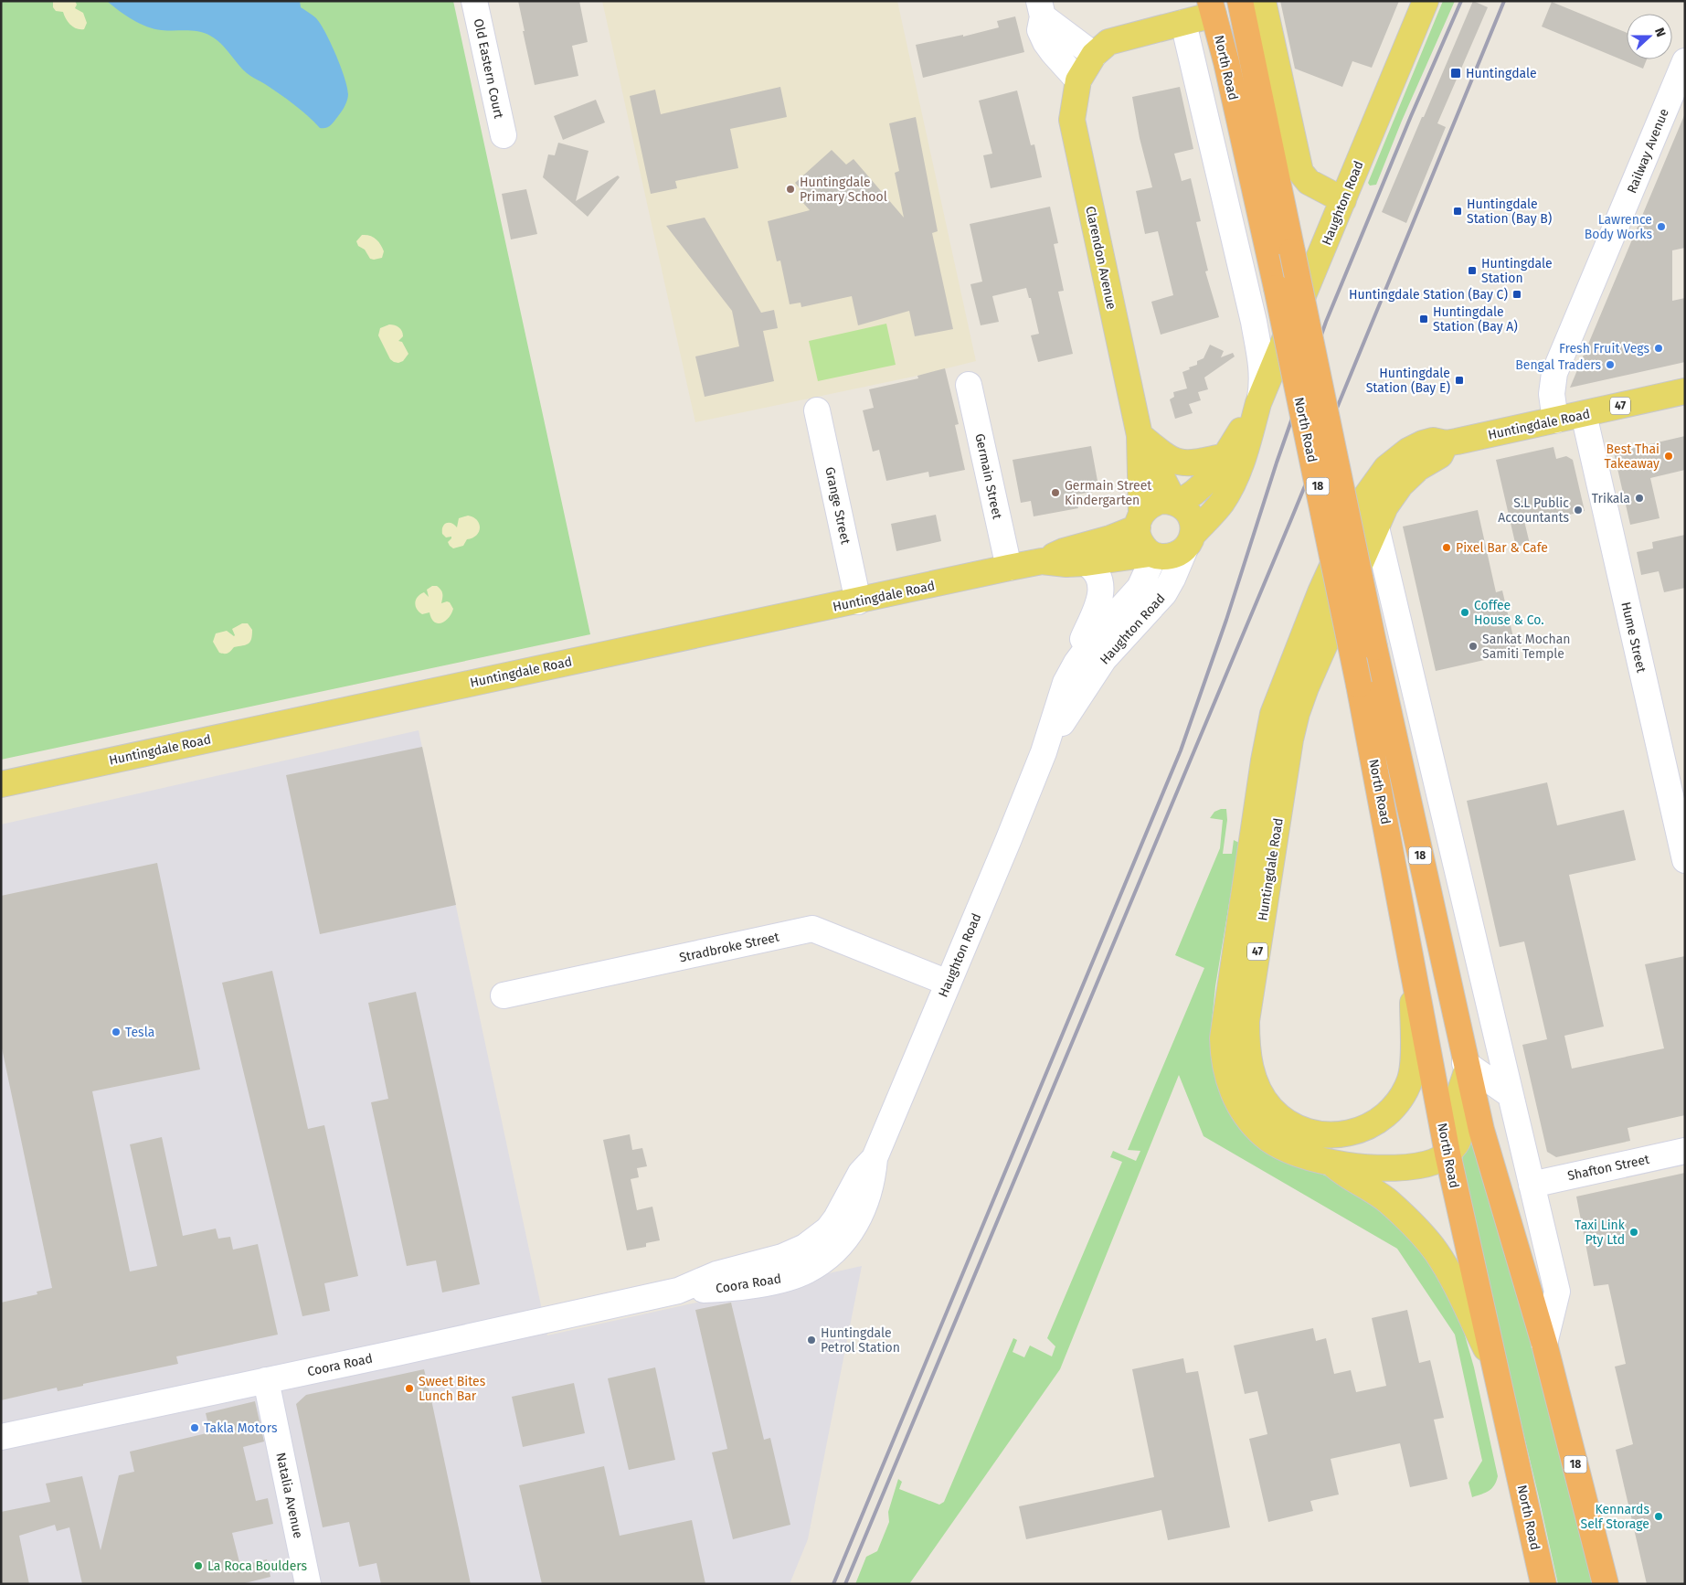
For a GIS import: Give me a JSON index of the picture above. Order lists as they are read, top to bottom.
{
  "streets": {
    "highway": ["North Road", "18"],
    "main road": [
      "Haughton Road",
      "Clarendon Avenue",
      "47",
      "Huntingdale Road"
    ],
    "street": [
      "Old Eastern Court",
      "Railway Avenue",
      "Germain Street",
      "Grange Street",
      "Hume Street",
      "Stradbroke Street",
      "Shafton Street",
      "Coora Road",
      "Natalia Avenue"
    ]
  },
  "crossings": [
    ["North Road", "Clarendon Avenue"],
    ["North Road", "Huntingdale Road"],
    ["North Road", "Shafton Street"],
    ["Railway Avenue", "Huntingdale Road"],
    ["Haughton Road", "Clarendon Avenue"],
    ["Haughton Road", "Huntingdale Road"],
    ["Haughton Road", "Stradbroke Street"],
    ["Haughton Road", "Coora Road"],
    ["Clarendon Avenue", "Huntingdale Road"],
    ["Huntingdale Road", "Germain Street"],
    ["Huntingdale Road", "Grange Street"],
    ["Huntingdale Road", "Hume Street"],
    ["Coora Road", "Natalia Avenue"]
  ],
  "places": {
    "transit": [
      "Huntingdale",
      "Huntingdale Station (Bay B)",
      "Huntingdale Station",
      "Huntingdale Station (Bay C)",
      "Huntingdale Station (Bay A)",
      "Huntingdale Station (Bay E)"
    ],
    "other": [
      "Huntingdale Primary School",
      "Lawrence Body Works",
      "Fresh Fruit Vegs",
      "Bengal Traders",
      "Best Thai Takeaway",
      "Germain Street Kindergarten",
      "Trikala",
      "S.L Public Accountants",
      "Pixel Bar & Cafe",
      "Coffee House & Co.",
      "Sankat Mochan Samiti Temple",
      "Tesla",
      "Taxi Link Pty Ltd",
      "Huntingdale Petrol Station",
      "Sweet Bites Lunch Bar",
      "Takla Motors",
      "Kennards Self Storage",
      "La Roca Boulders"
    ]
  },
  "north": "right"
}
